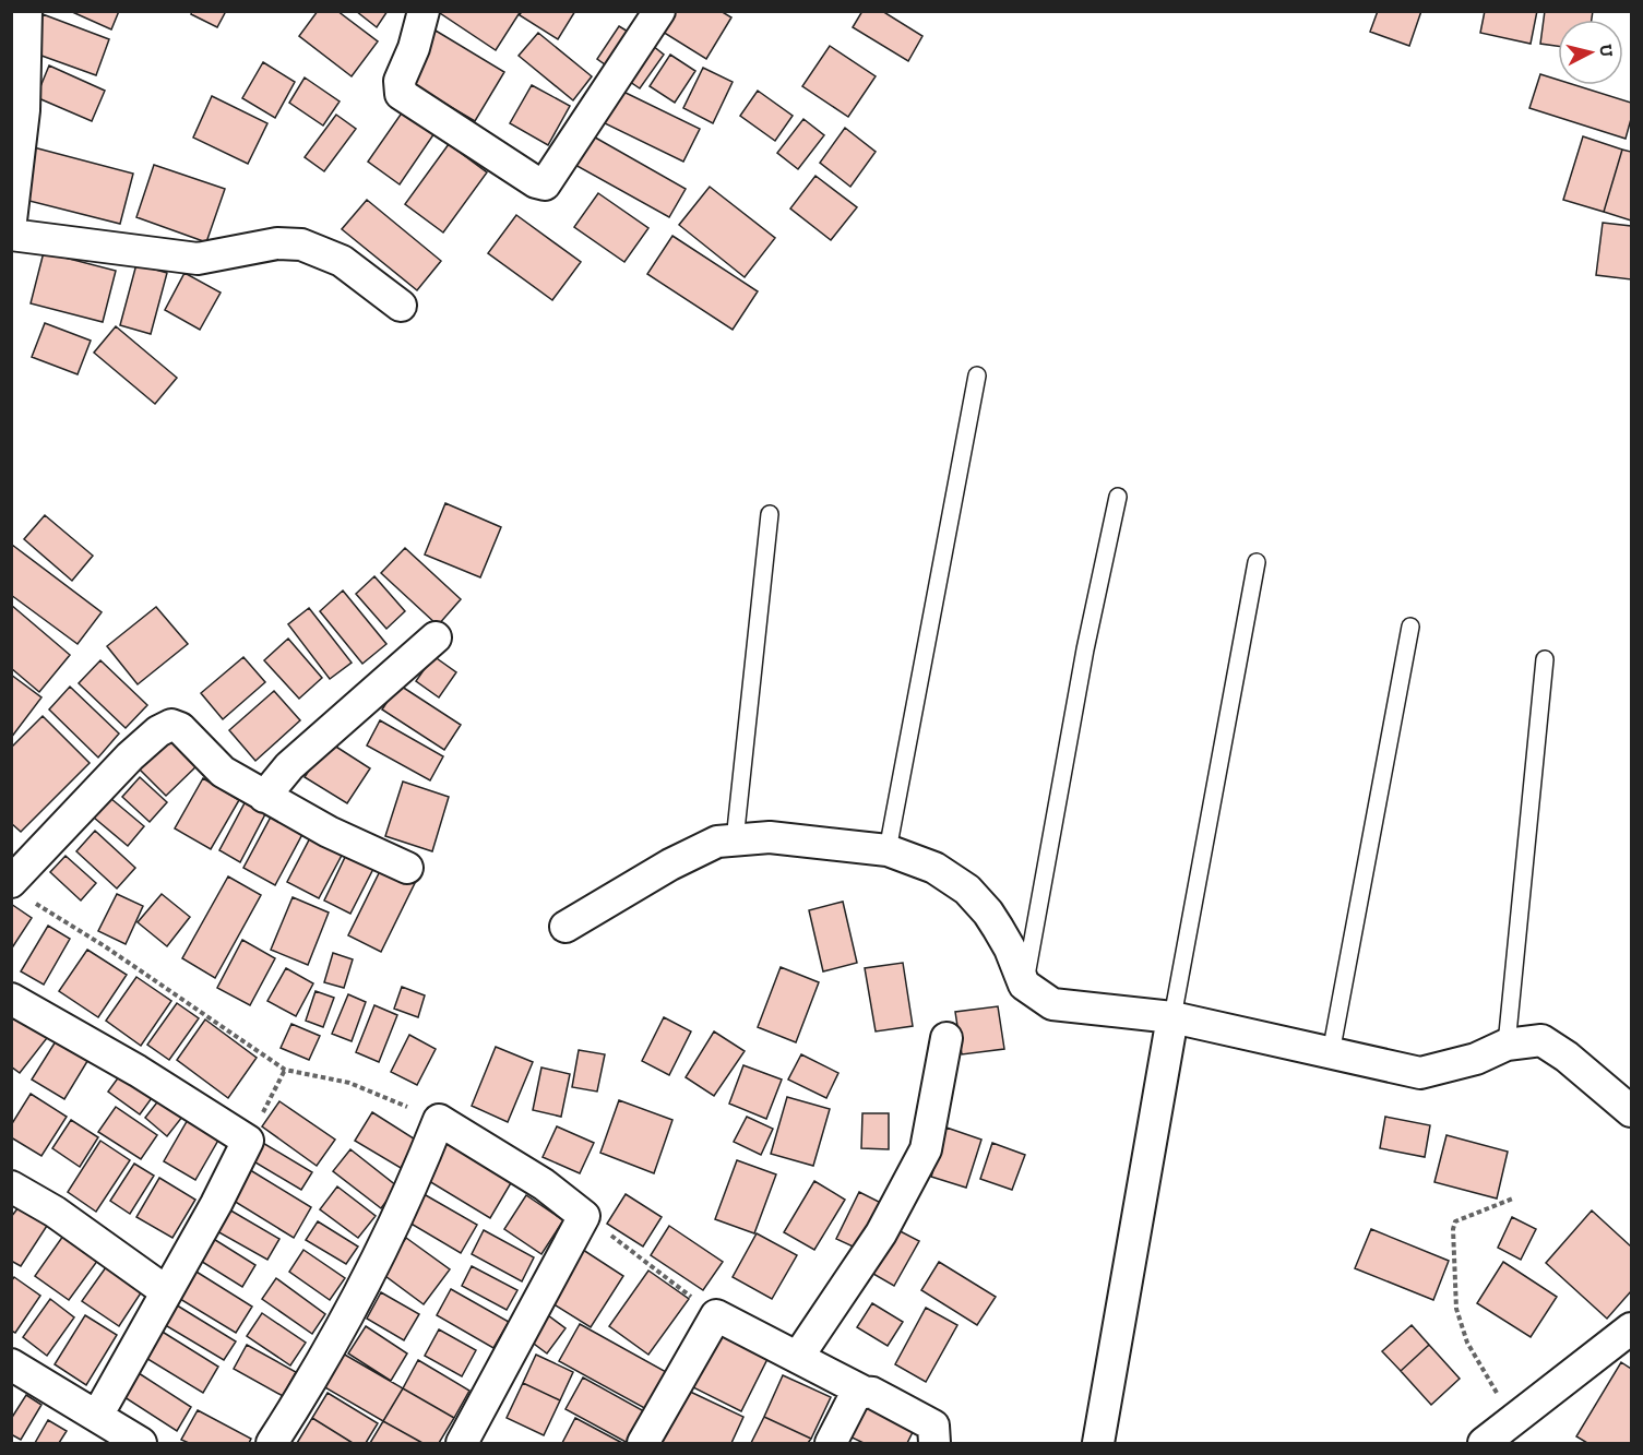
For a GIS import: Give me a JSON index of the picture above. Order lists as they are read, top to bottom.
{
  "north": "right"
}
